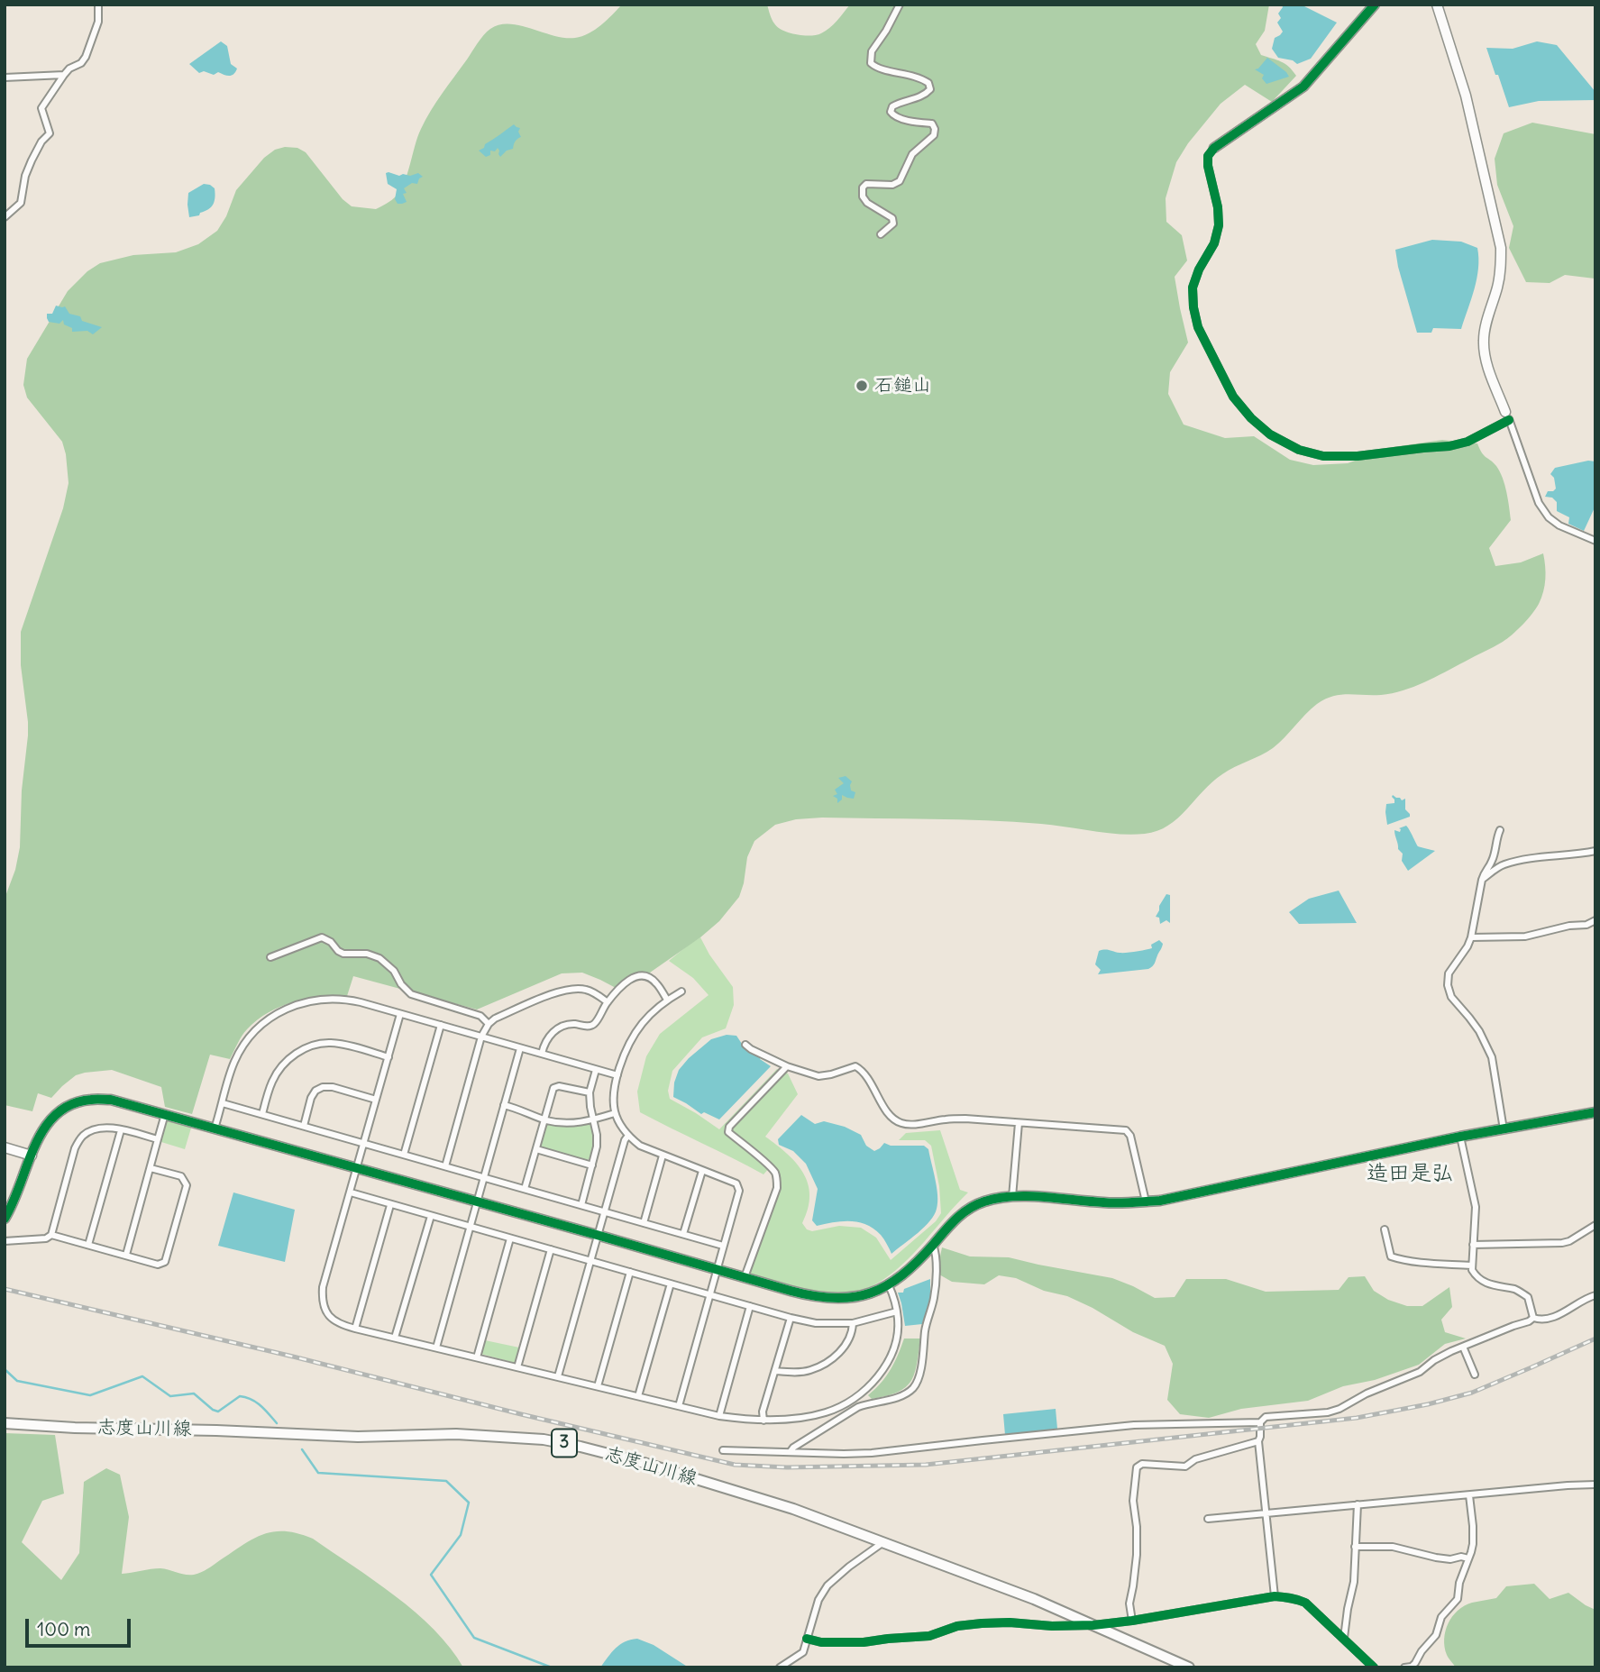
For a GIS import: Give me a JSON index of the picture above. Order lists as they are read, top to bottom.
{
  "streets": {
    "main road": ["志度山川線", "3"]
  },
  "districts": ["造田是弘"],
  "places": ["石鎚山"],
  "scale_bar": "100 m"
}
